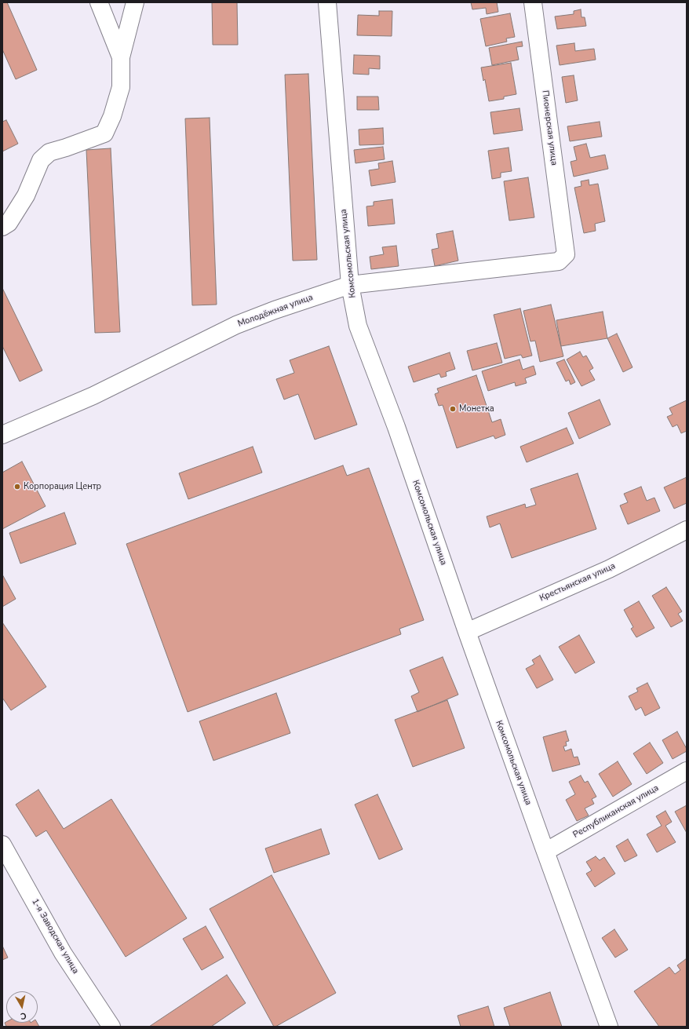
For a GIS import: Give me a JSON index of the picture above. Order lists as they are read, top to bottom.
{
  "streets": {
    "street": [
      "Пионерская улица",
      "Комсомольская улица",
      "Молодёжная улица",
      "Крестьянская улица",
      "Республиканская улица",
      "1-я Заводская улица"
    ]
  },
  "crossings": [
    ["Пионерская улица", "Молодёжная улица"],
    ["Комсомольская улица", "Молодёжная улица"],
    ["Комсомольская улица", "Крестьянская улица"],
    ["Комсомольская улица", "Республиканская улица"]
  ],
  "places": ["Монетка", "Корпорация Центр"],
  "north": "bottom"
}
